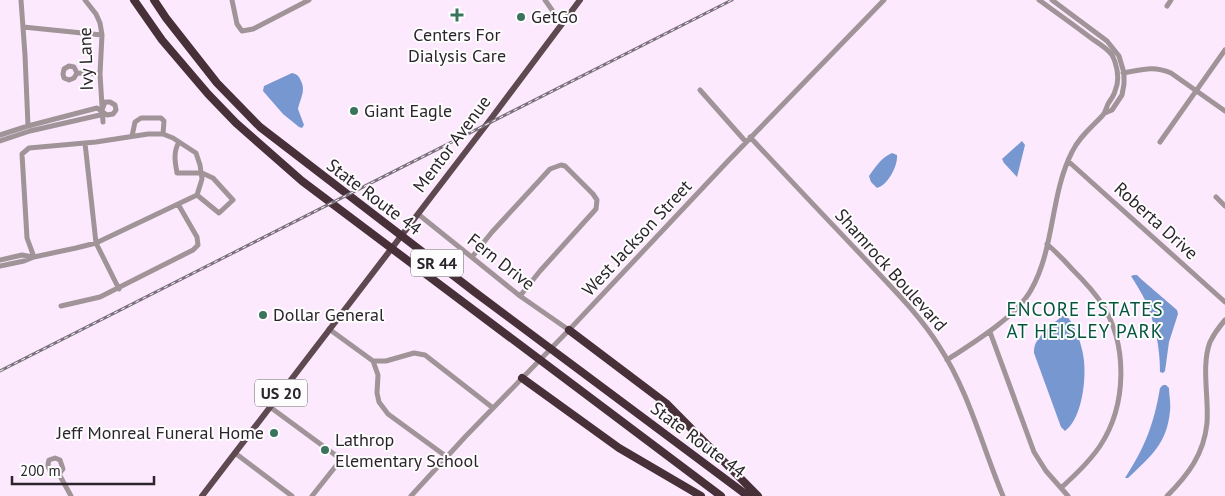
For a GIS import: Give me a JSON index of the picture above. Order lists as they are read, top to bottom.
{
  "streets": {
    "highway": ["State Route 44", "SR 44"],
    "main road": ["Mentor Avenue", "US 20"],
    "street": [
      "Ivy Lane",
      "Roberta Drive",
      "West Jackson Street",
      "Fern Drive",
      "Shamrock Boulevard"
    ]
  },
  "crossings": [
    ["Mentor Avenue", "Fern Drive"],
    ["West Jackson Street", "Fern Drive"],
    ["West Jackson Street", "Shamrock Boulevard"]
  ],
  "districts": ["ENCORE ESTATES AT HEISLEY PARK"],
  "places": {
    "health": ["Centers For Dialysis Care"],
    "other": [
      "GetGo",
      "Giant Eagle",
      "Dollar General",
      "Jeff Monreal Funeral Home",
      "Lathrop Elementary School"
    ]
  },
  "scale_bar": "200 m"
}
